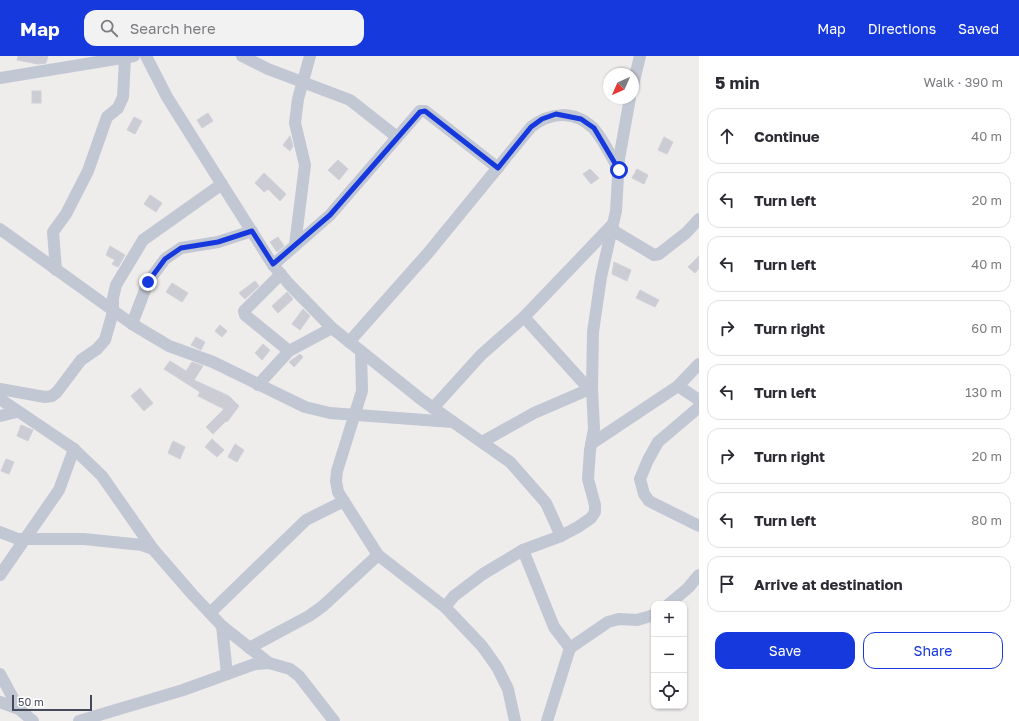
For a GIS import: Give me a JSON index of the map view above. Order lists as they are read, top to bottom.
{
  "scale_bar": "50 m",
  "north": "bottom left",
  "page": {
    "header": "Map",
    "search": "Search here",
    "nav": ["Map", "Directions", "Saved"],
    "heading": ["5 min", "Walk · 390 m"],
    "list": [
      ["Continue", "40 m"],
      ["Turn left", "20 m"],
      ["Turn left", "40 m"],
      ["Turn right", "60 m"],
      ["Turn left", "130 m"],
      ["Turn right", "20 m"],
      ["Turn left", "80 m"],
      "Arrive at destination"
    ],
    "map_buttons": ["+", "−"],
    "buttons": ["Save", "Share"],
    "scale": "50 m"
  }
}
